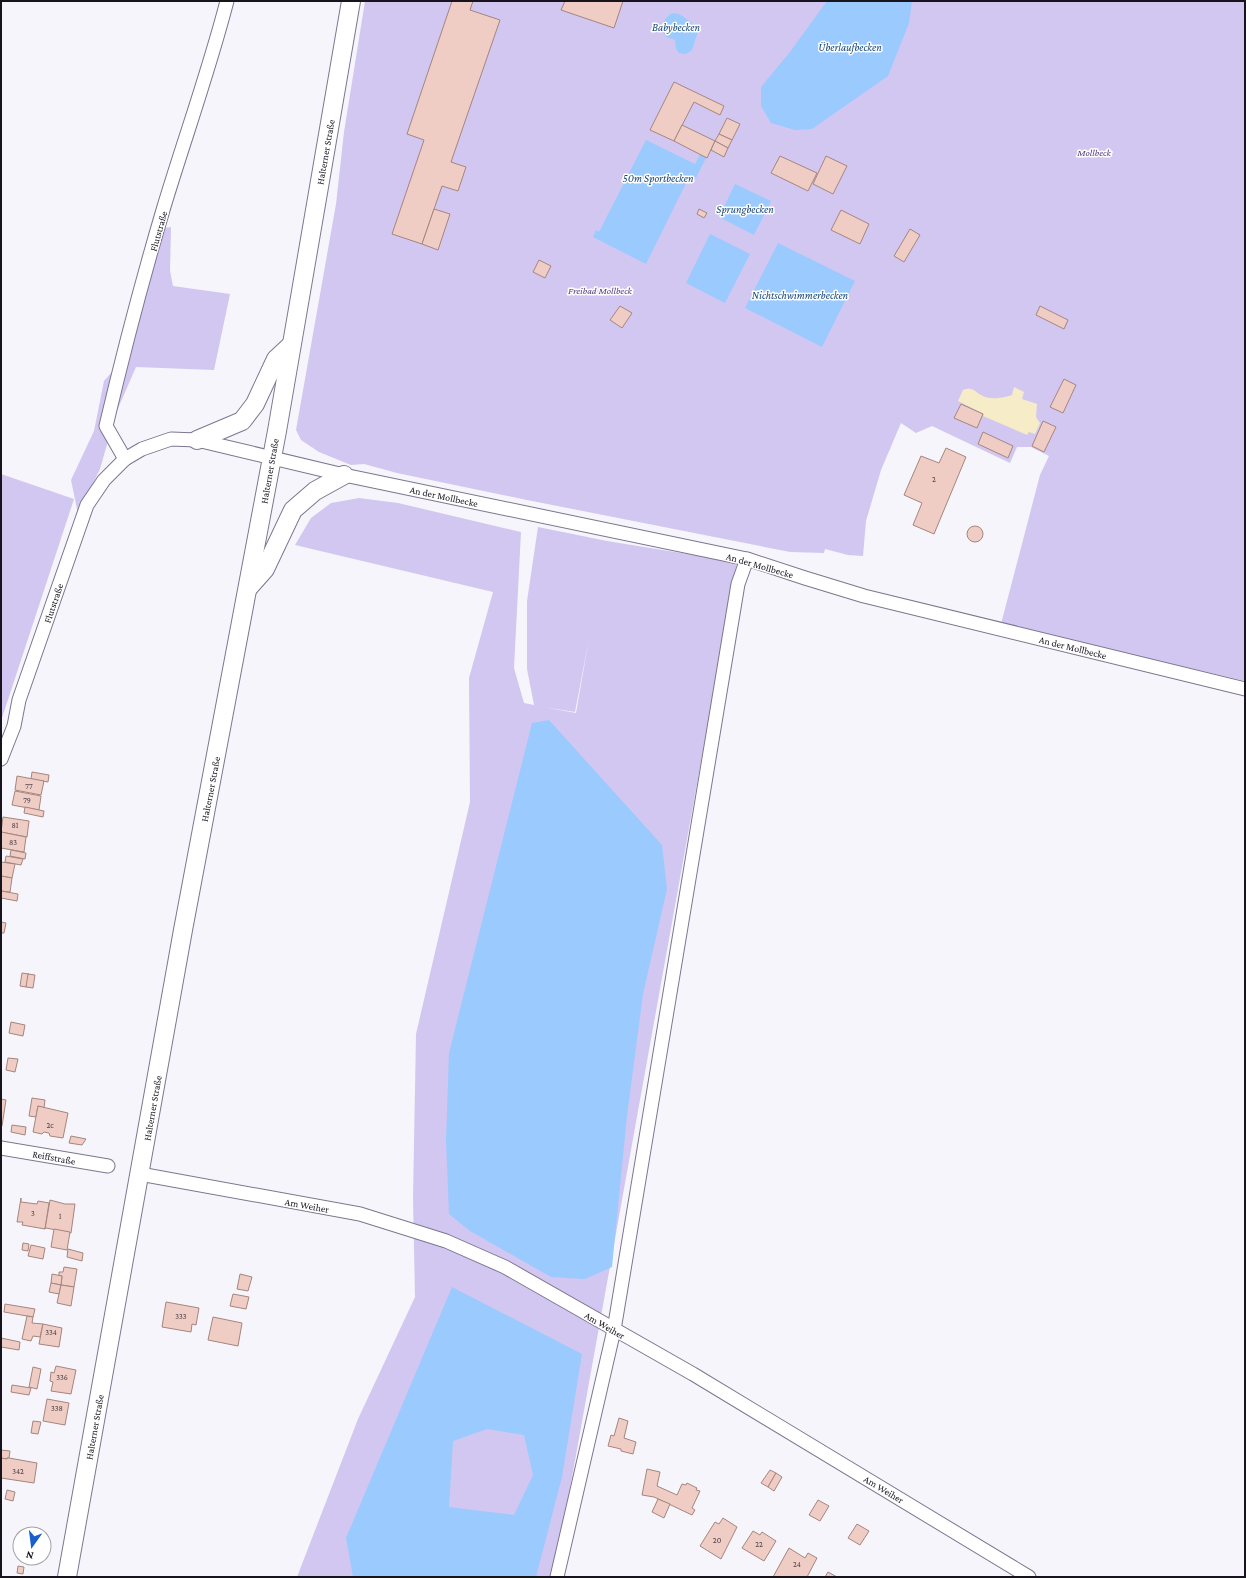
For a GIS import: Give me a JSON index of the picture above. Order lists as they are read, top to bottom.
{
  "streets": {
    "main road": ["Halterner Straße"],
    "street": [
      "Flutstraße",
      "An der Mollbecke",
      "Reiffstraße",
      "Am Weiher"
    ]
  },
  "crossings": [
    ["Halterner Straße", "Flutstraße"],
    ["Halterner Straße", "An der Mollbecke"],
    ["Halterner Straße", "Am Weiher"],
    ["Flutstraße", "An der Mollbecke"]
  ],
  "water": [
    "Babybecken",
    "Überlaufbecken",
    "50m Sportbecken",
    "Sprungbecken",
    "Nichtschwimmerbecken"
  ],
  "parks": ["Mollbeck", "Freibad Mollbeck"],
  "house_numbers": [
    "2",
    "77",
    "79",
    "81",
    "83",
    "2c",
    "3",
    "1",
    "333",
    "334",
    "336",
    "338",
    "342",
    "20",
    "22",
    "24"
  ],
  "north": "bottom"
}
